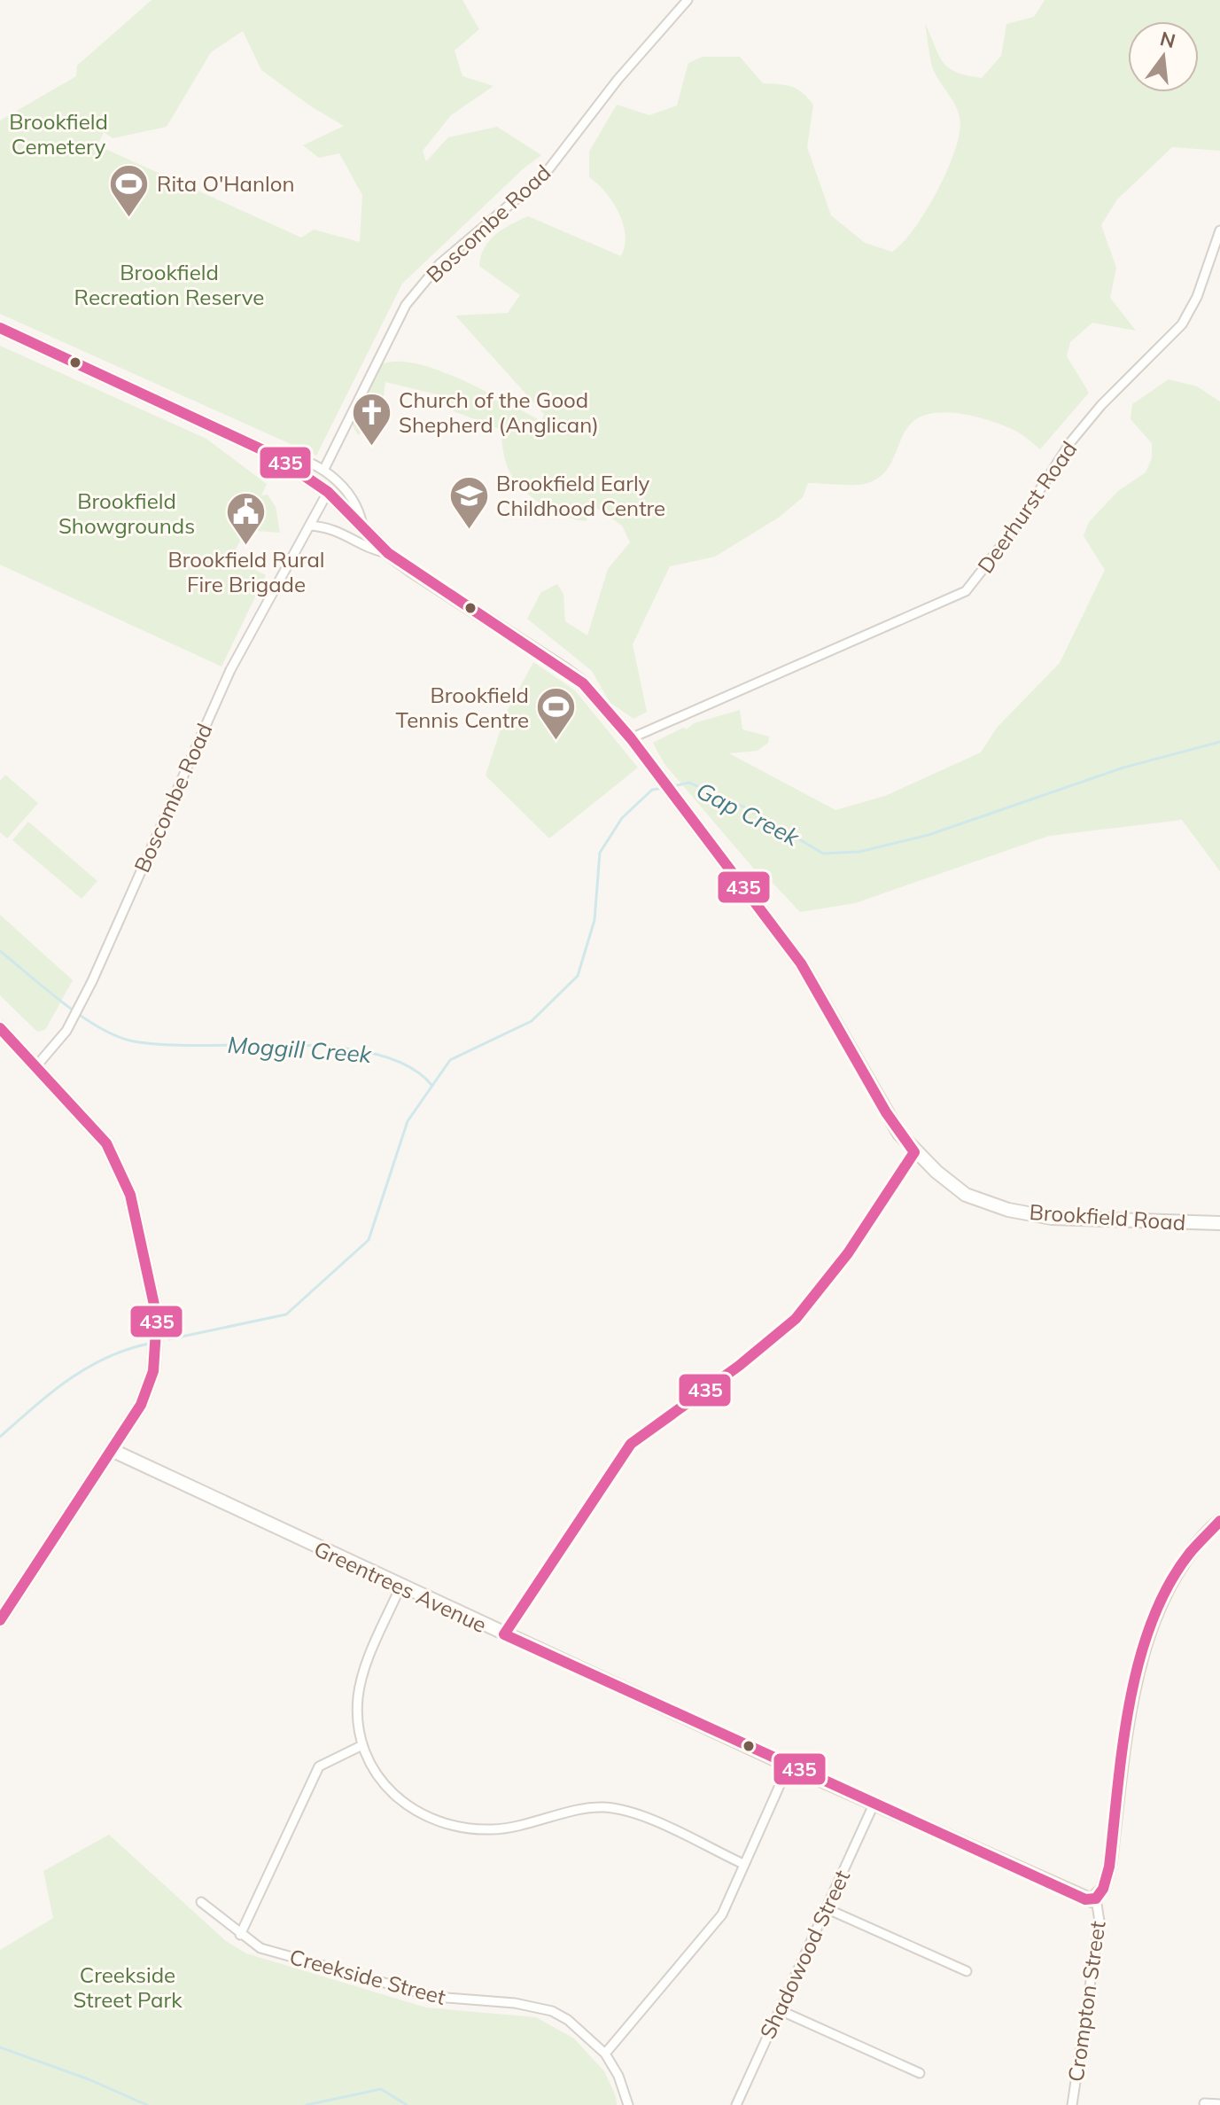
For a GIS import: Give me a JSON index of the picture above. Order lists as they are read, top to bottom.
{
  "streets": {
    "main road": ["Brookfield Road", "Greentrees Avenue"],
    "street": [
      "Boscombe Road",
      "Deerhurst Road",
      "Shadowood Street",
      "Creekside Street",
      "Crompton Street"
    ]
  },
  "crossings": [
    ["Boscombe Road", "Brookfield Road"],
    ["Deerhurst Road", "Brookfield Road"],
    ["Greentrees Avenue", "Shadowood Street"],
    ["Greentrees Avenue", "Crompton Street"]
  ],
  "water": ["Gap Creek", "Moggill Creek"],
  "parks": [
    "Brookfield Cemetery",
    "Brookfield Recreation Reserve",
    "Brookfield Showgrounds",
    "Creekside Street Park"
  ],
  "places": {
    "sports": ["Rita O'Hanlon", "Brookfield Tennis Centre"],
    "church": ["Church of the Good Shepherd (Anglican)"],
    "school or university": ["Brookfield Early Childhood Centre"],
    "public building": ["Brookfield Rural Fire Brigade"]
  },
  "lines": ["transit line 435"],
  "north": "top"
}
